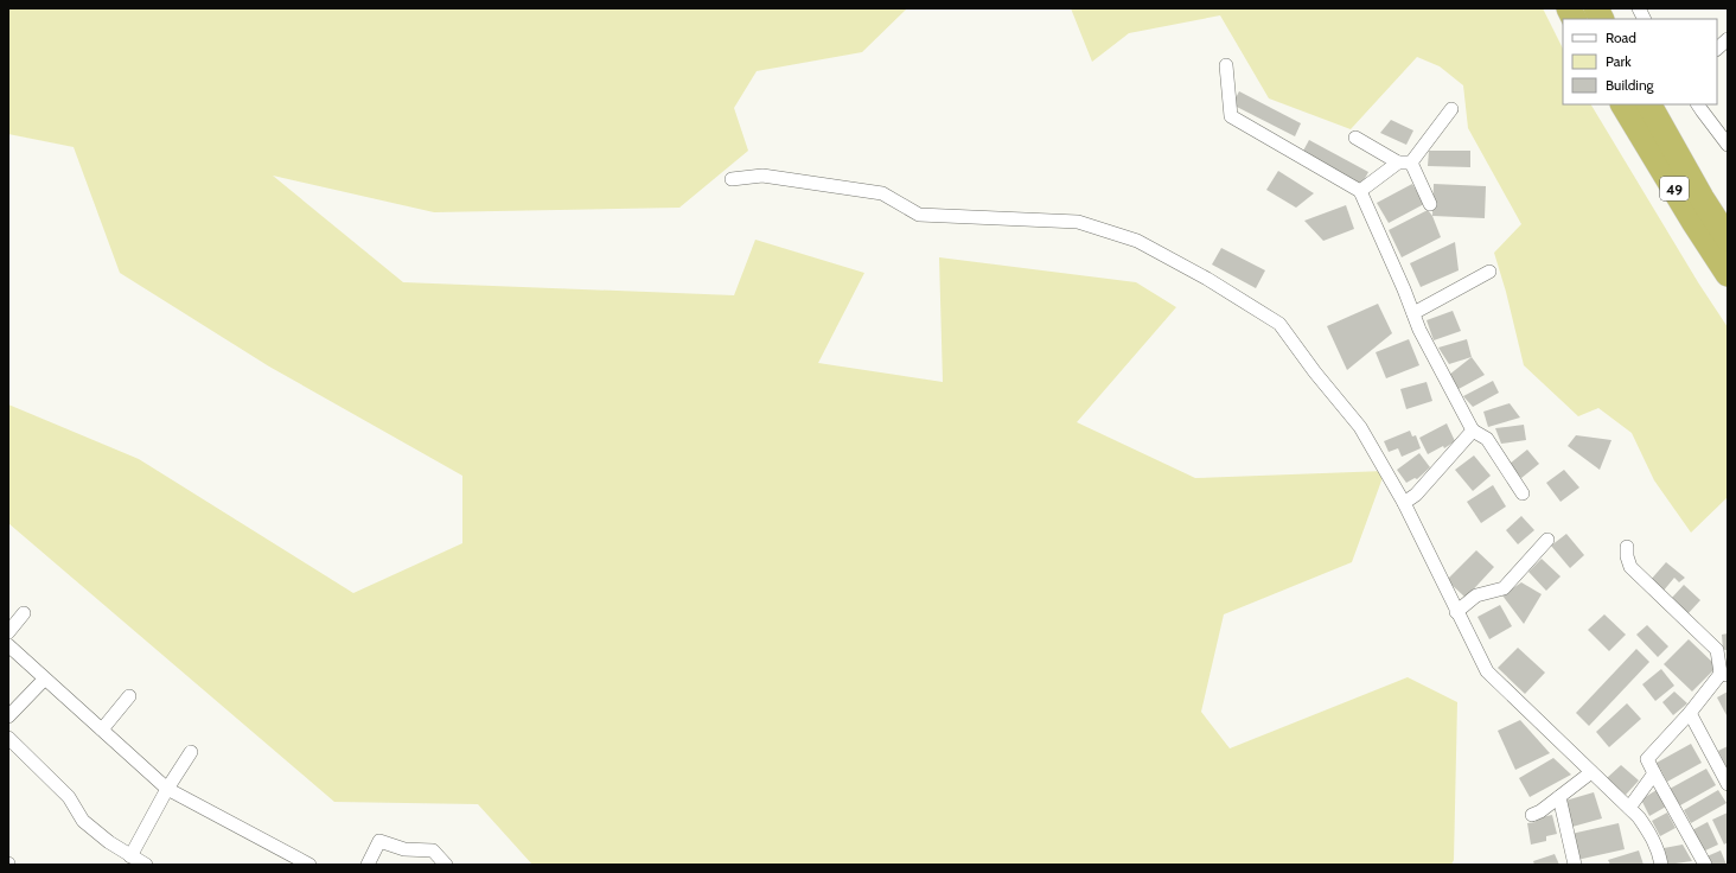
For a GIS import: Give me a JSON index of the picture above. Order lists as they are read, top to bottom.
{
  "streets": {
    "highway": ["49"]
  },
  "legend": ["Road", "Park", "Building"]
}
